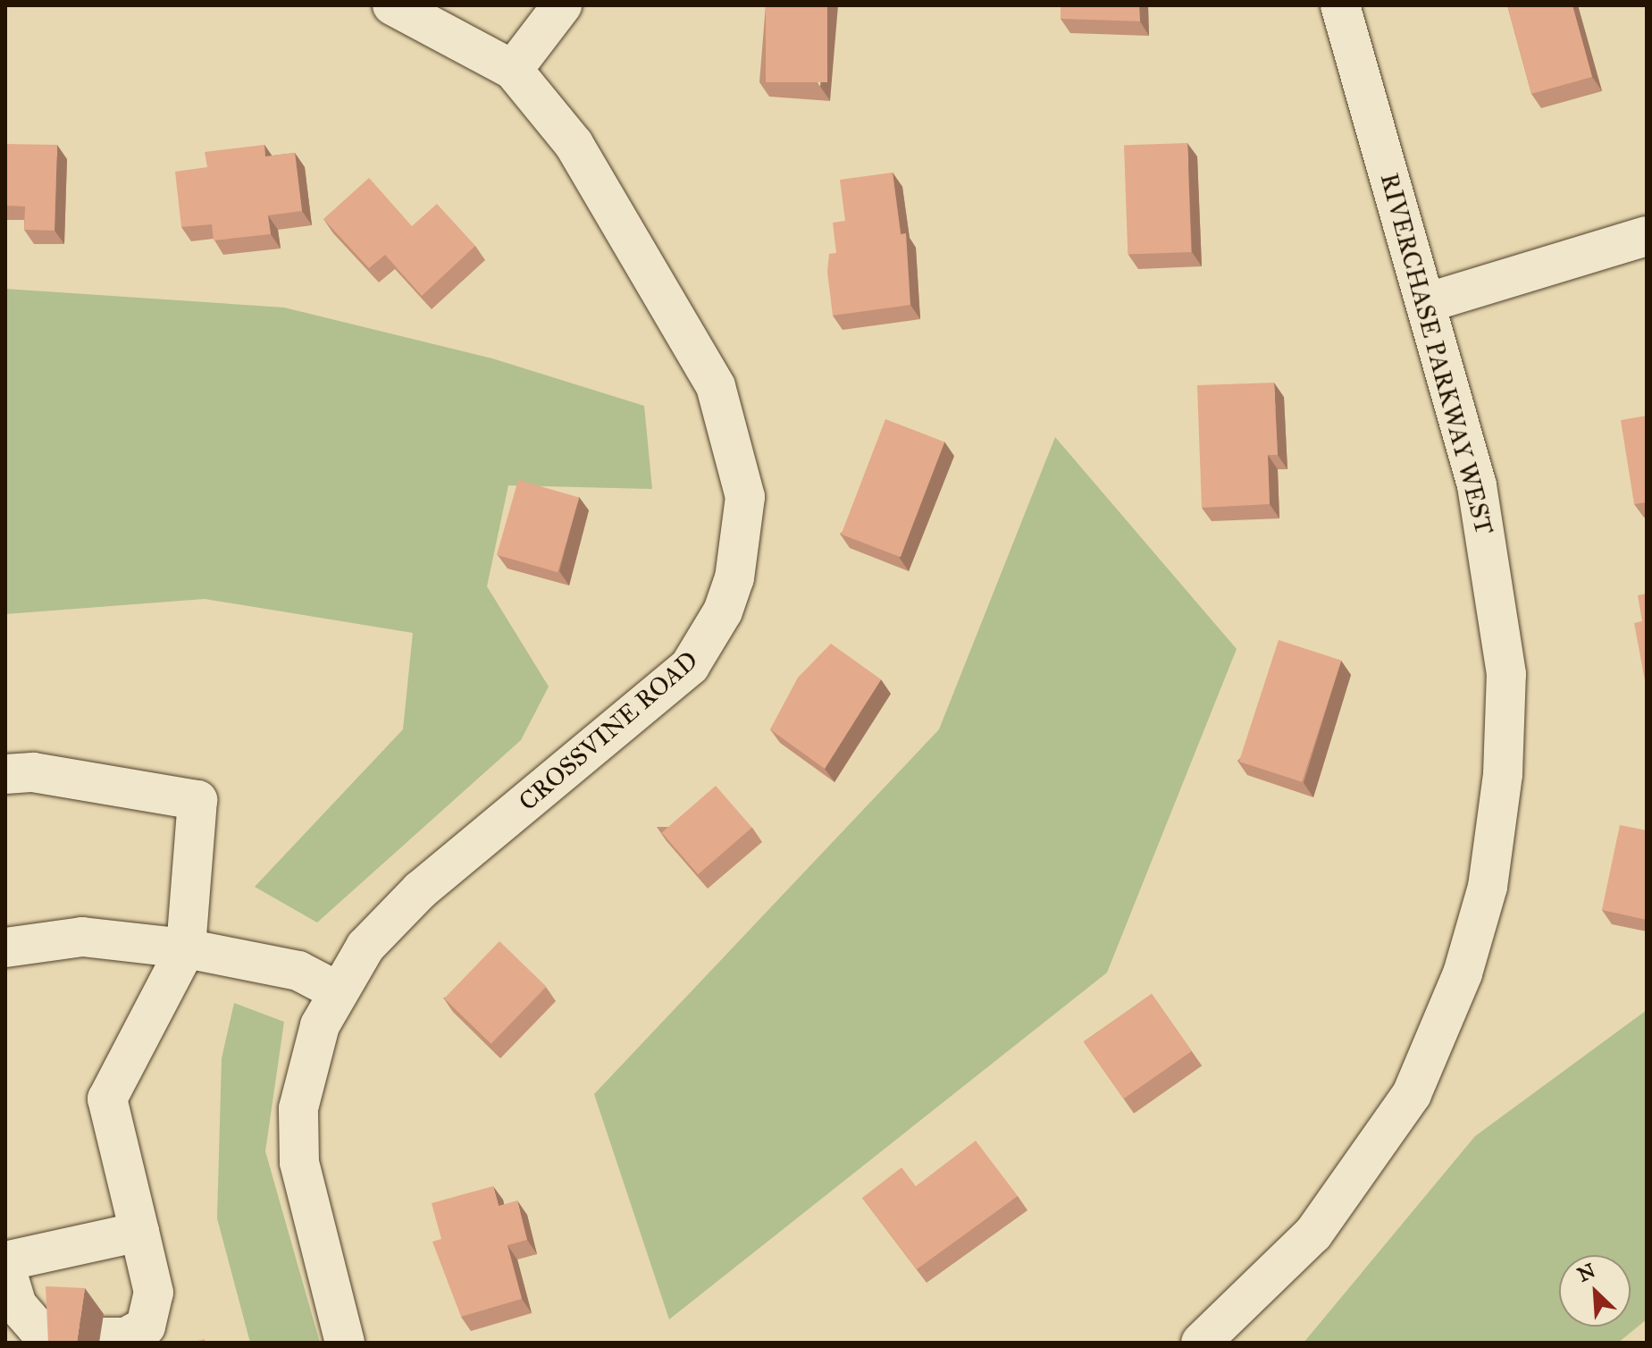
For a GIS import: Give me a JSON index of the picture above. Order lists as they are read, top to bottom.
{
  "streets": {
    "street": ["RIVERCHASE PARKWAY WEST", "CROSSVINE ROAD"]
  },
  "north": "top left"
}
